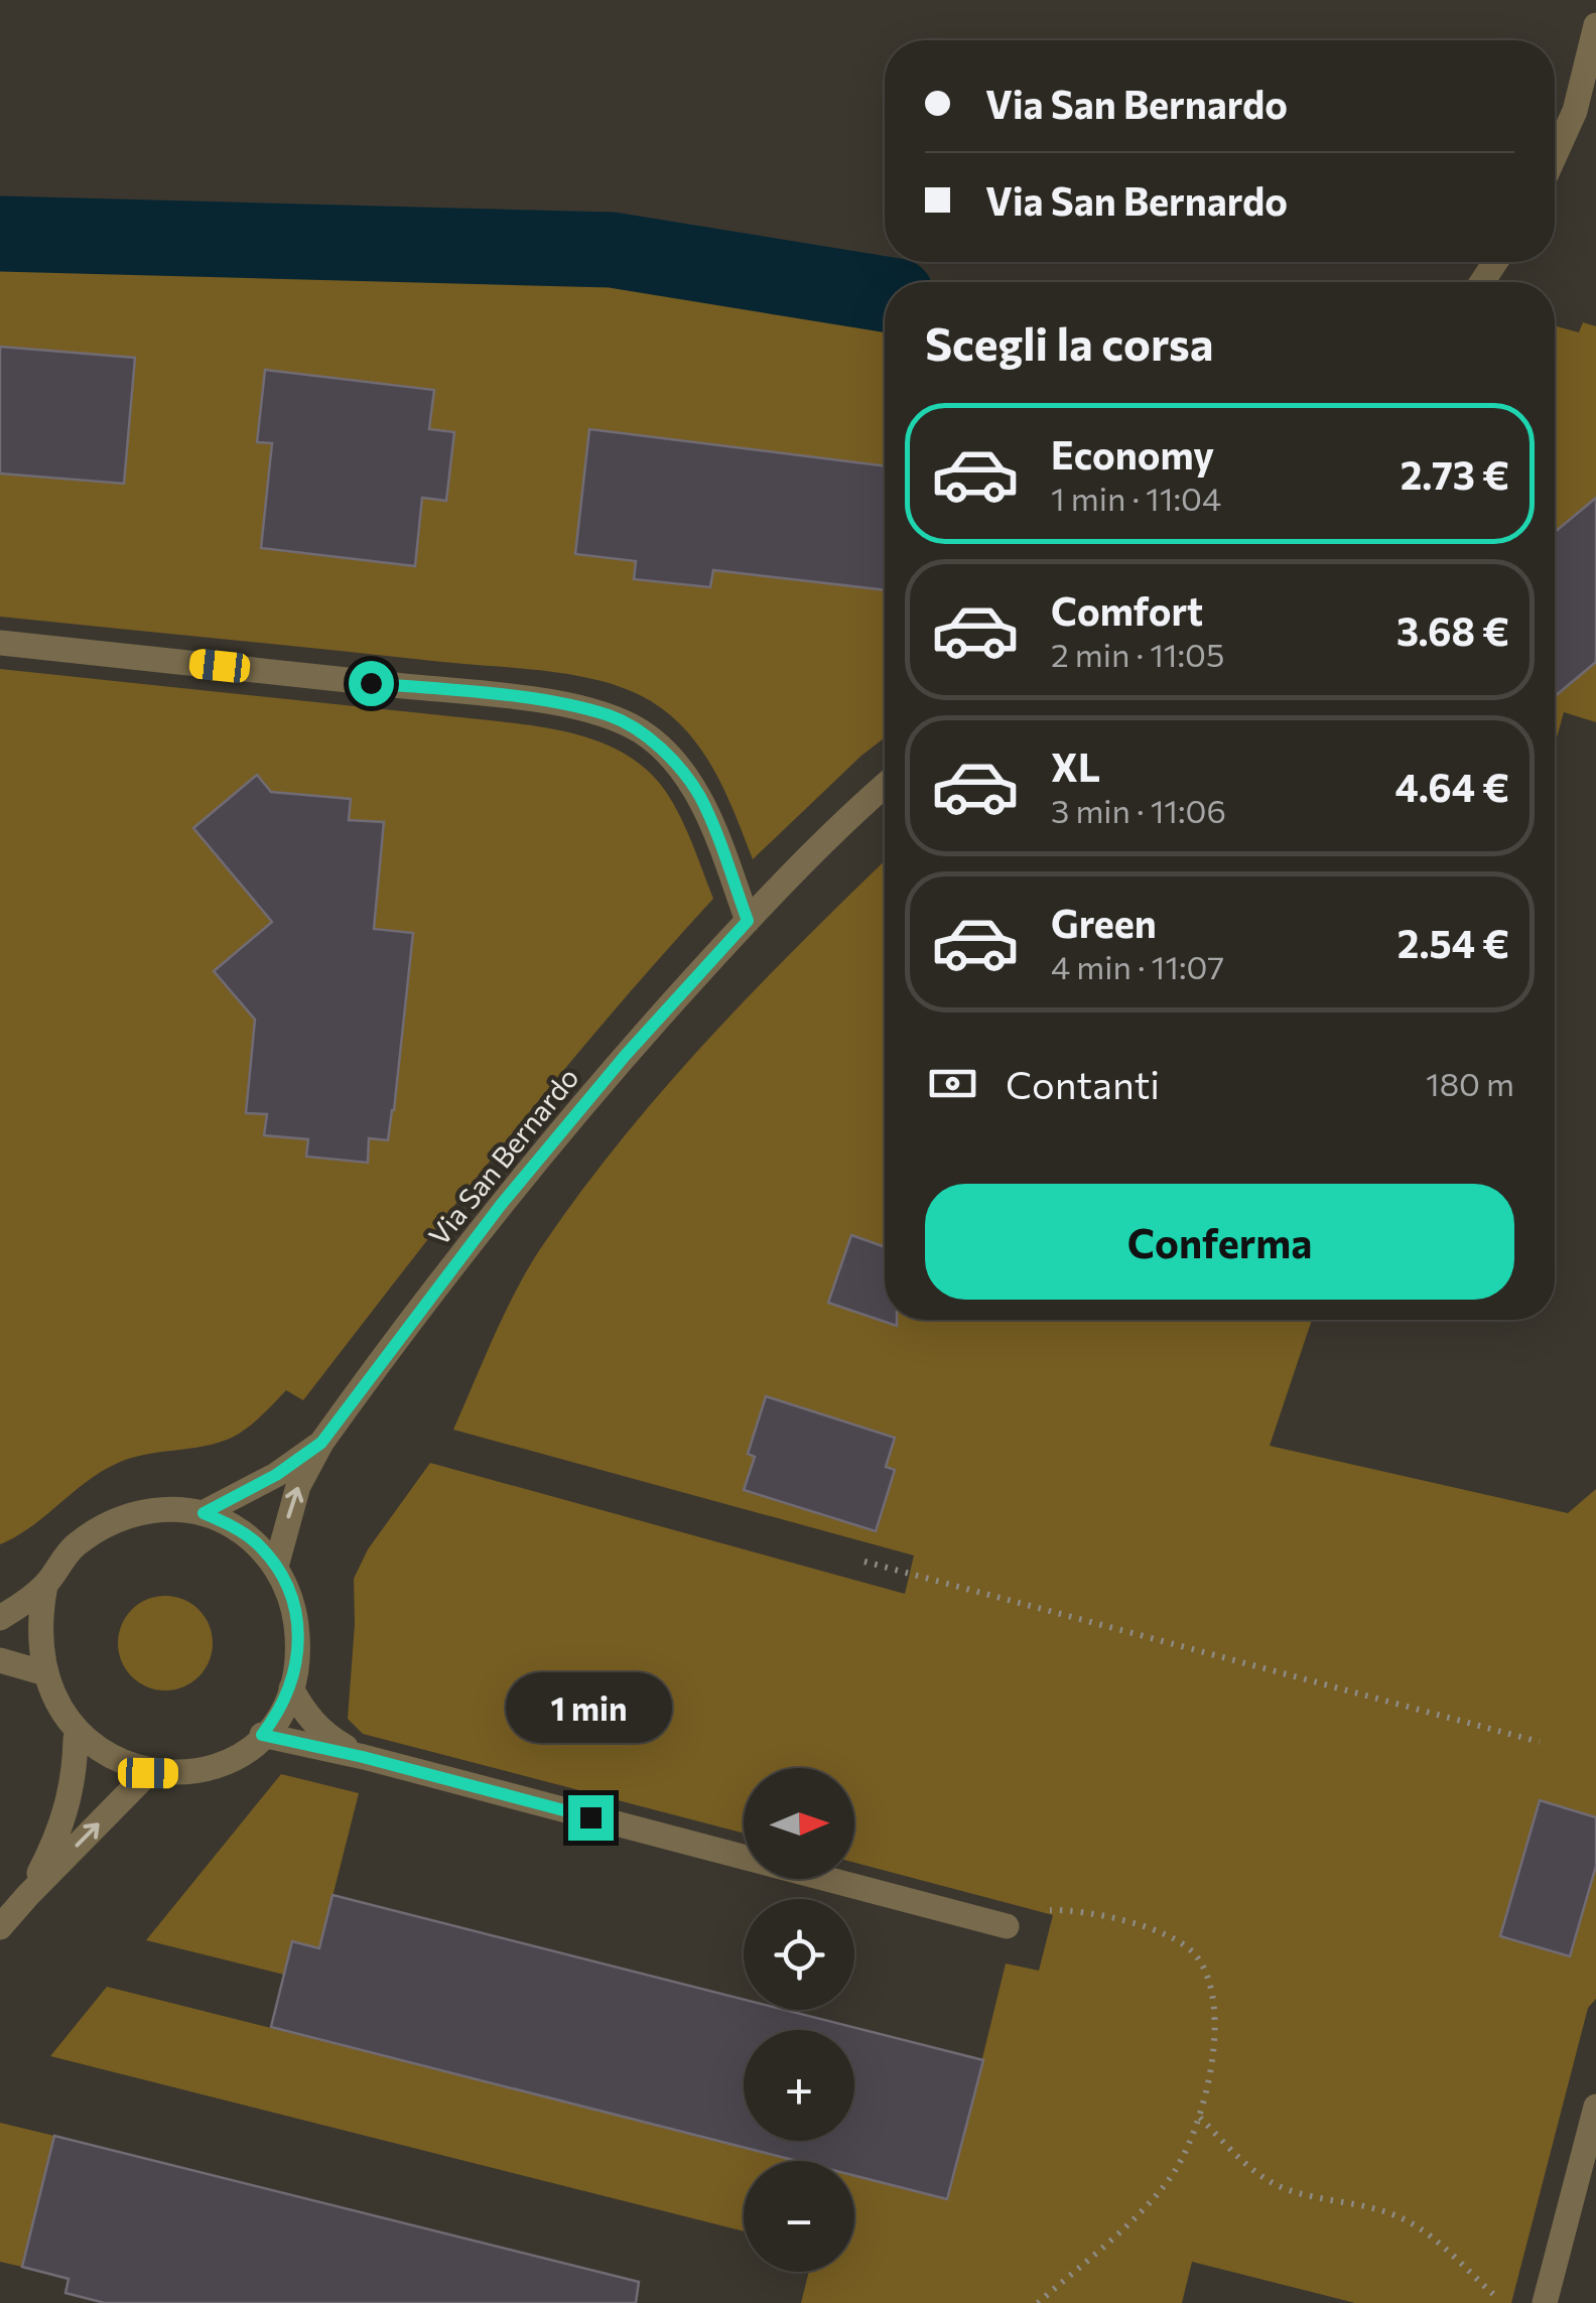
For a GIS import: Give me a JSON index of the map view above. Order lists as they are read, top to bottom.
{
  "streets": {
    "street": ["Via San Bernardo"]
  },
  "north": "right",
  "page": {
    "banner": ["Via San Bernardo", "Via San Bernardo"],
    "heading": "Scegli la corsa",
    "list": [
      {
        "name": "Economy",
        "note": "1 min · 11:04",
        "value": "2.73 €"
      },
      {
        "name": "Comfort",
        "note": "2 min · 11:05",
        "value": "3.68 €"
      },
      {
        "name": "XL",
        "note": "3 min · 11:06",
        "value": "4.64 €"
      },
      {
        "name": "Green",
        "note": "4 min · 11:07",
        "value": "2.54 €"
      }
    ],
    "pay": ["Contanti", "180 m"],
    "buttons": "Conferma",
    "bubble": "1 min",
    "map_buttons": ["+", "−"]
  }
}
